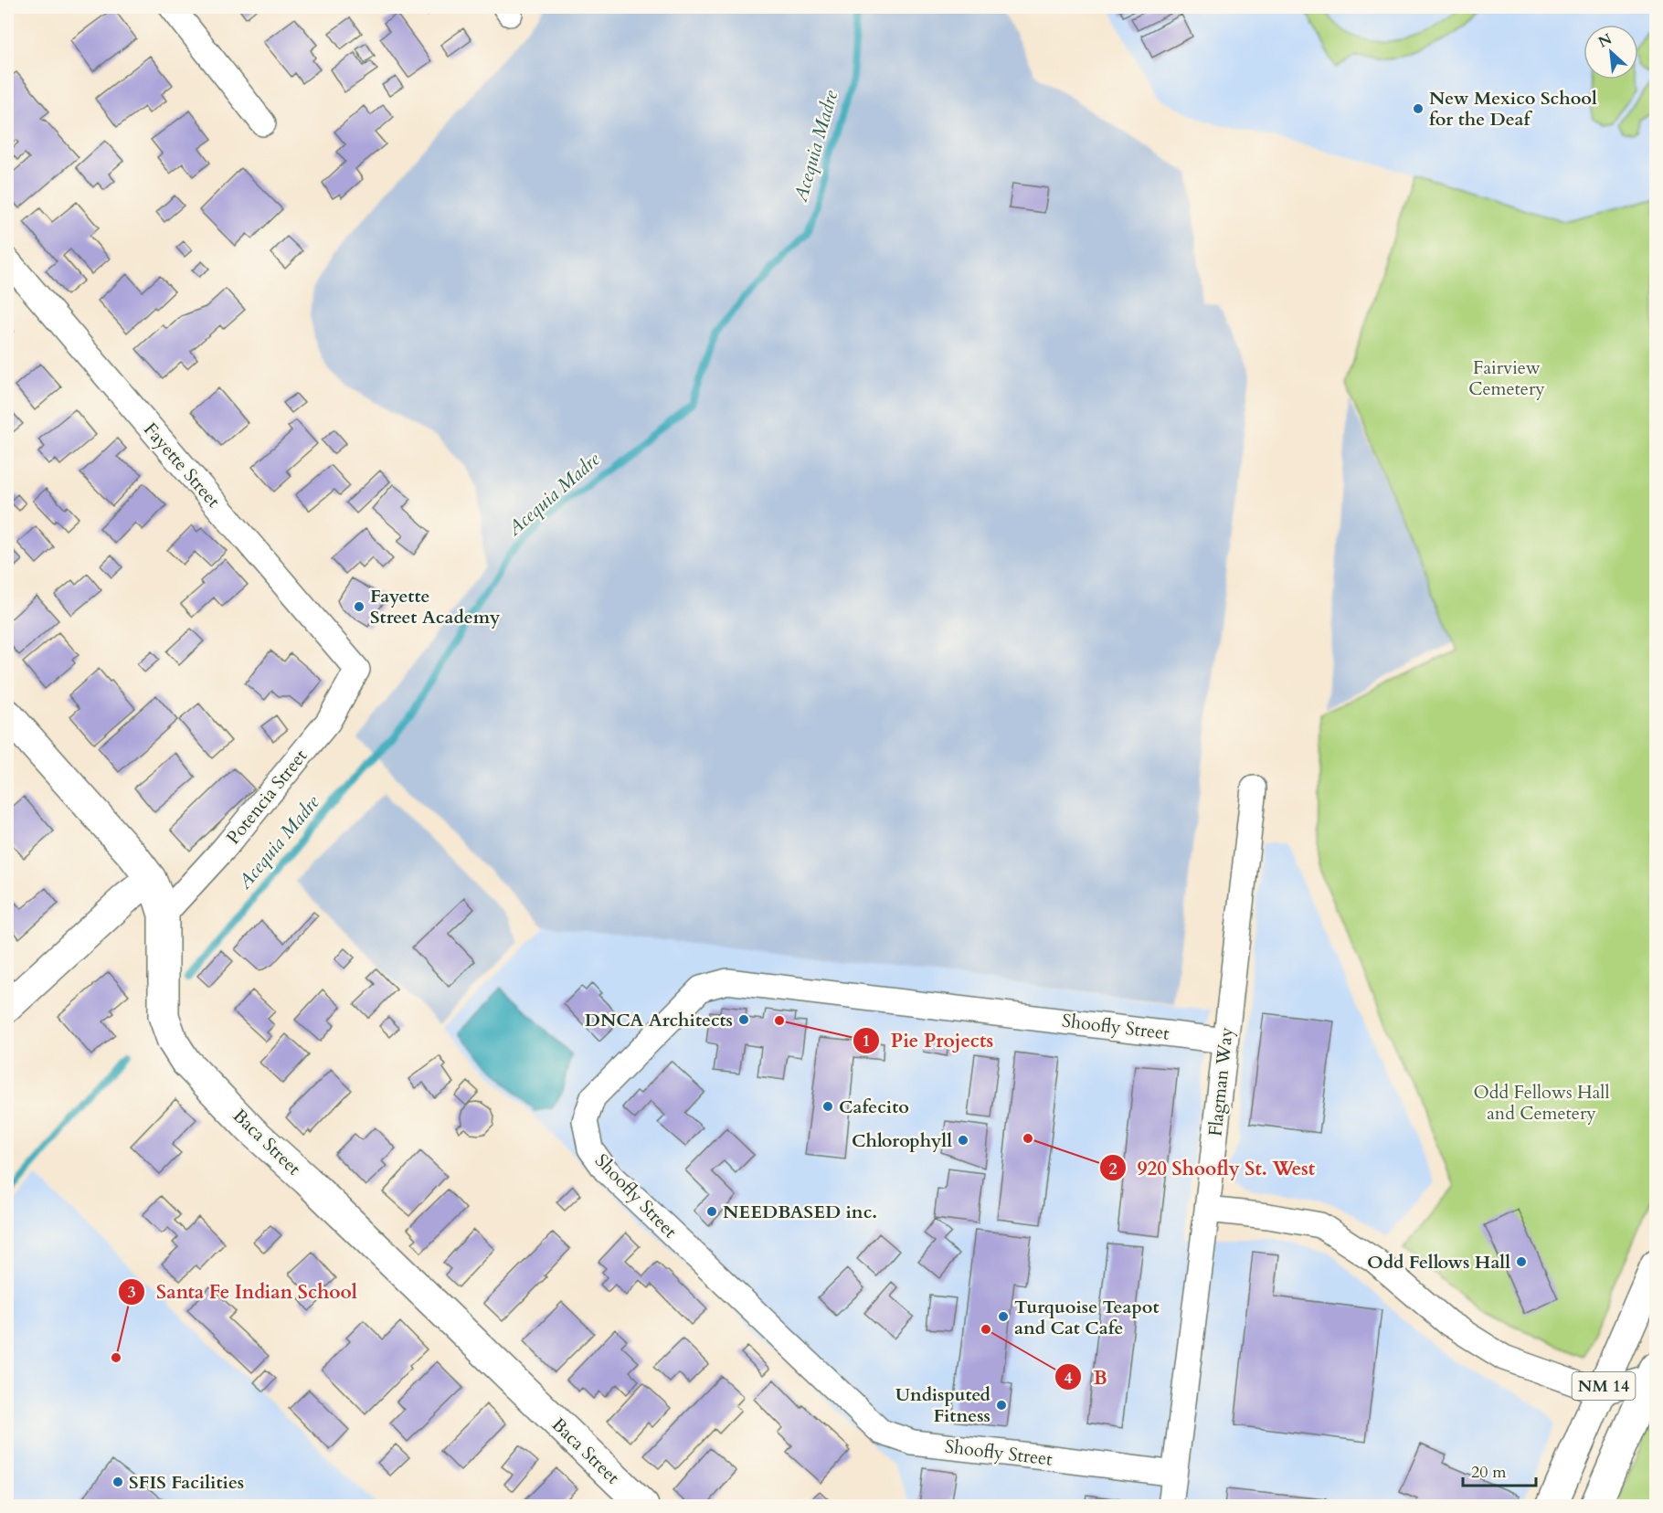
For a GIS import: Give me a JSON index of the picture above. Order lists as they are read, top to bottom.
{
  "streets": {
    "street": [
      "Fayette Street",
      "Potencia Street",
      "Shoofly Street",
      "Flagman Way",
      "Baca Street",
      "NM 14"
    ]
  },
  "crossings": [
    ["Fayette Street", "Potencia Street"],
    ["Potencia Street", "Baca Street"],
    ["Shoofly Street", "Flagman Way"]
  ],
  "water": ["Acequia Madre"],
  "parks": ["Fairview Cemetery", "Odd Fellows Hall and Cemetery"],
  "places": [
    "New Mexico School for the Deaf",
    "Fayette Street Academy",
    "DNCA Architects",
    "Pie Projects",
    "Cafecito",
    "920 Shoofly St. West",
    "Chlorophyll",
    "NEEDBASED inc.",
    "Odd Fellows Hall",
    "Turquoise Teapot and Cat Cafe",
    "B",
    "Santa Fe Indian School",
    "Undisputed Fitness",
    "SFIS Facilities"
  ],
  "scale_bar": "20 m",
  "north": "top left"
}
